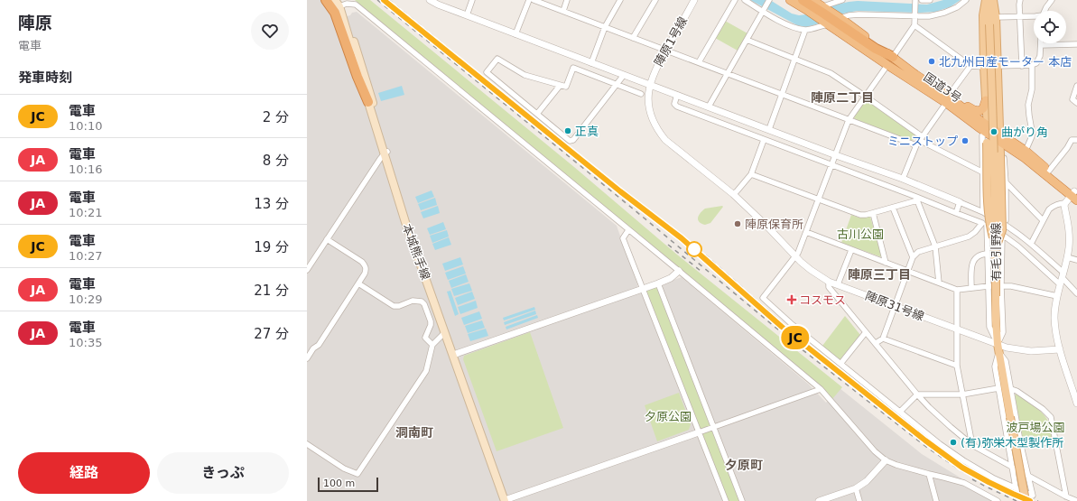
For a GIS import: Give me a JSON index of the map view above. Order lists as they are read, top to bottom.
{
  "streets": {
    "highway": ["国道3号"],
    "main road": ["本城熊手線", "有毛引野線"],
    "street": ["陣原1号線", "陣原31号線"]
  },
  "crossings": [
    ["陣原1号線", "陣原31号線"],
    ["有毛引野線", "陣原31号線"]
  ],
  "districts": [
    "陣原二丁目",
    "陣原三丁目",
    "洞南町",
    "夕原町"
  ],
  "parks": ["古川公園", "夕原公園", "波戸場公園"],
  "places": {
    "other": [
      "北九州日産モーター 本店",
      "正真",
      "曲がり角",
      "ミニストップ",
      "陣原保育所",
      "(有)弥栄木型製作所"
    ],
    "health": ["コスモス"]
  },
  "scale_bar": "100 m",
  "page": {
    "heading": [
      ["陣原", "電車"],
      "発車時刻"
    ],
    "on_map": "JC",
    "list": [
      {
        "mark": "JC",
        "name": "電車",
        "note": "10:10",
        "value": "2 分"
      },
      {
        "mark": "JA",
        "name": "電車",
        "note": "10:16",
        "value": "8 分"
      },
      {
        "mark": "JA",
        "name": "電車",
        "note": "10:21",
        "value": "13 分"
      },
      {
        "mark": "JC",
        "name": "電車",
        "note": "10:27",
        "value": "19 分"
      },
      {
        "mark": "JA",
        "name": "電車",
        "note": "10:29",
        "value": "21 分"
      },
      {
        "mark": "JA",
        "name": "電車",
        "note": "10:35",
        "value": "27 分"
      }
    ],
    "buttons": ["経路", "きっぷ"],
    "scale": "100 m"
  }
}
